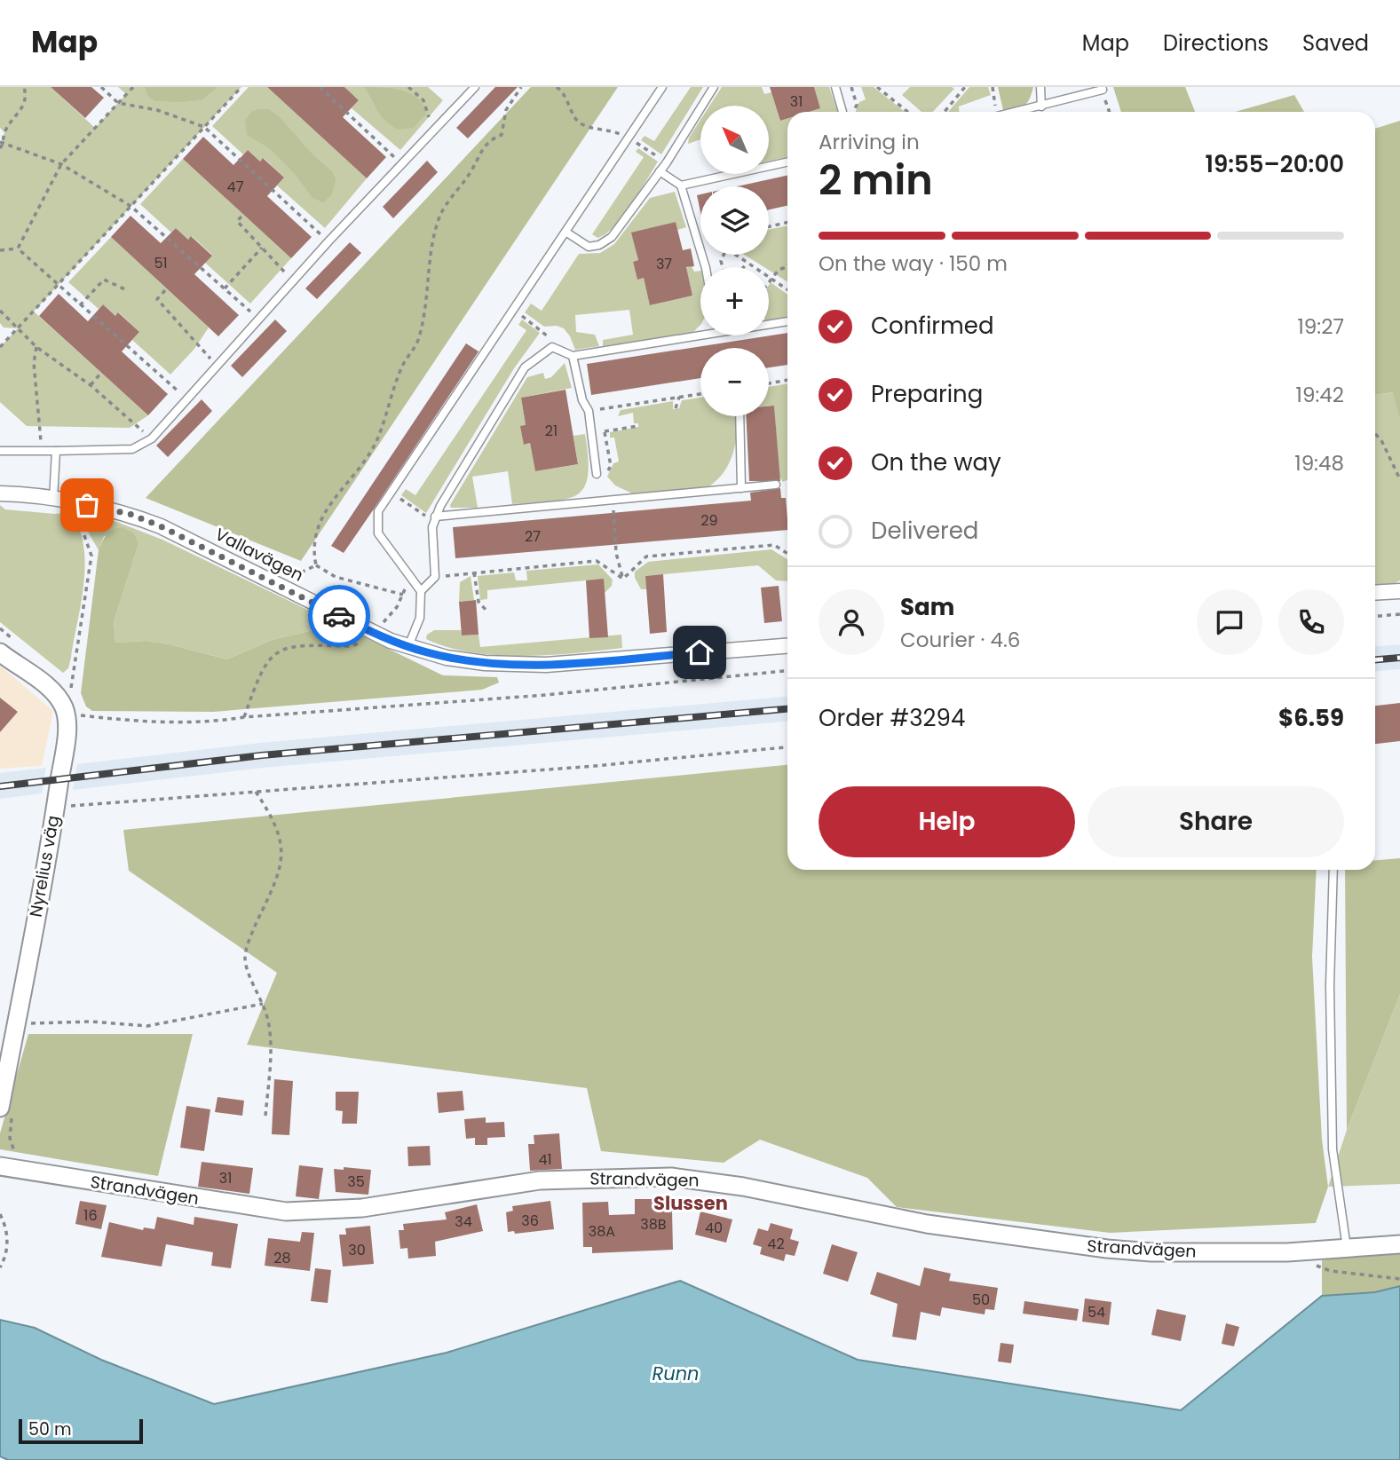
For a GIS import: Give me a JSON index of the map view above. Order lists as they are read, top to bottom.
{
  "streets": {
    "street": ["Vallavägen", "Nyrelius väg", "Strandvägen"]
  },
  "districts": ["Slussen"],
  "water": ["Runn"],
  "house_numbers": [
    "31",
    "47",
    "51",
    "37",
    "21",
    "29",
    "27",
    "41",
    "31",
    "35",
    "16",
    "36",
    "34",
    "38B",
    "40",
    "38A",
    "42",
    "30",
    "28",
    "50",
    "54"
  ],
  "scale_bar": "50 m",
  "north": "top left",
  "page": {
    "header": "Map",
    "nav": ["Map", "Directions", "Saved"],
    "map_buttons": ["+", "−"],
    "heading": ["2 min", "Arriving in", "19:55–20:00"],
    "panel": [
      "Sam",
      "Courier · 4.6",
      "Order #3294",
      "$6.59"
    ],
    "bar": "On the way · 150 m",
    "list": [
      ["Confirmed", "19:27"],
      ["Preparing", "19:42"],
      ["On the way", "19:48"],
      "Delivered"
    ],
    "buttons": ["Help", "Share"],
    "scale": "50 m"
  }
}
